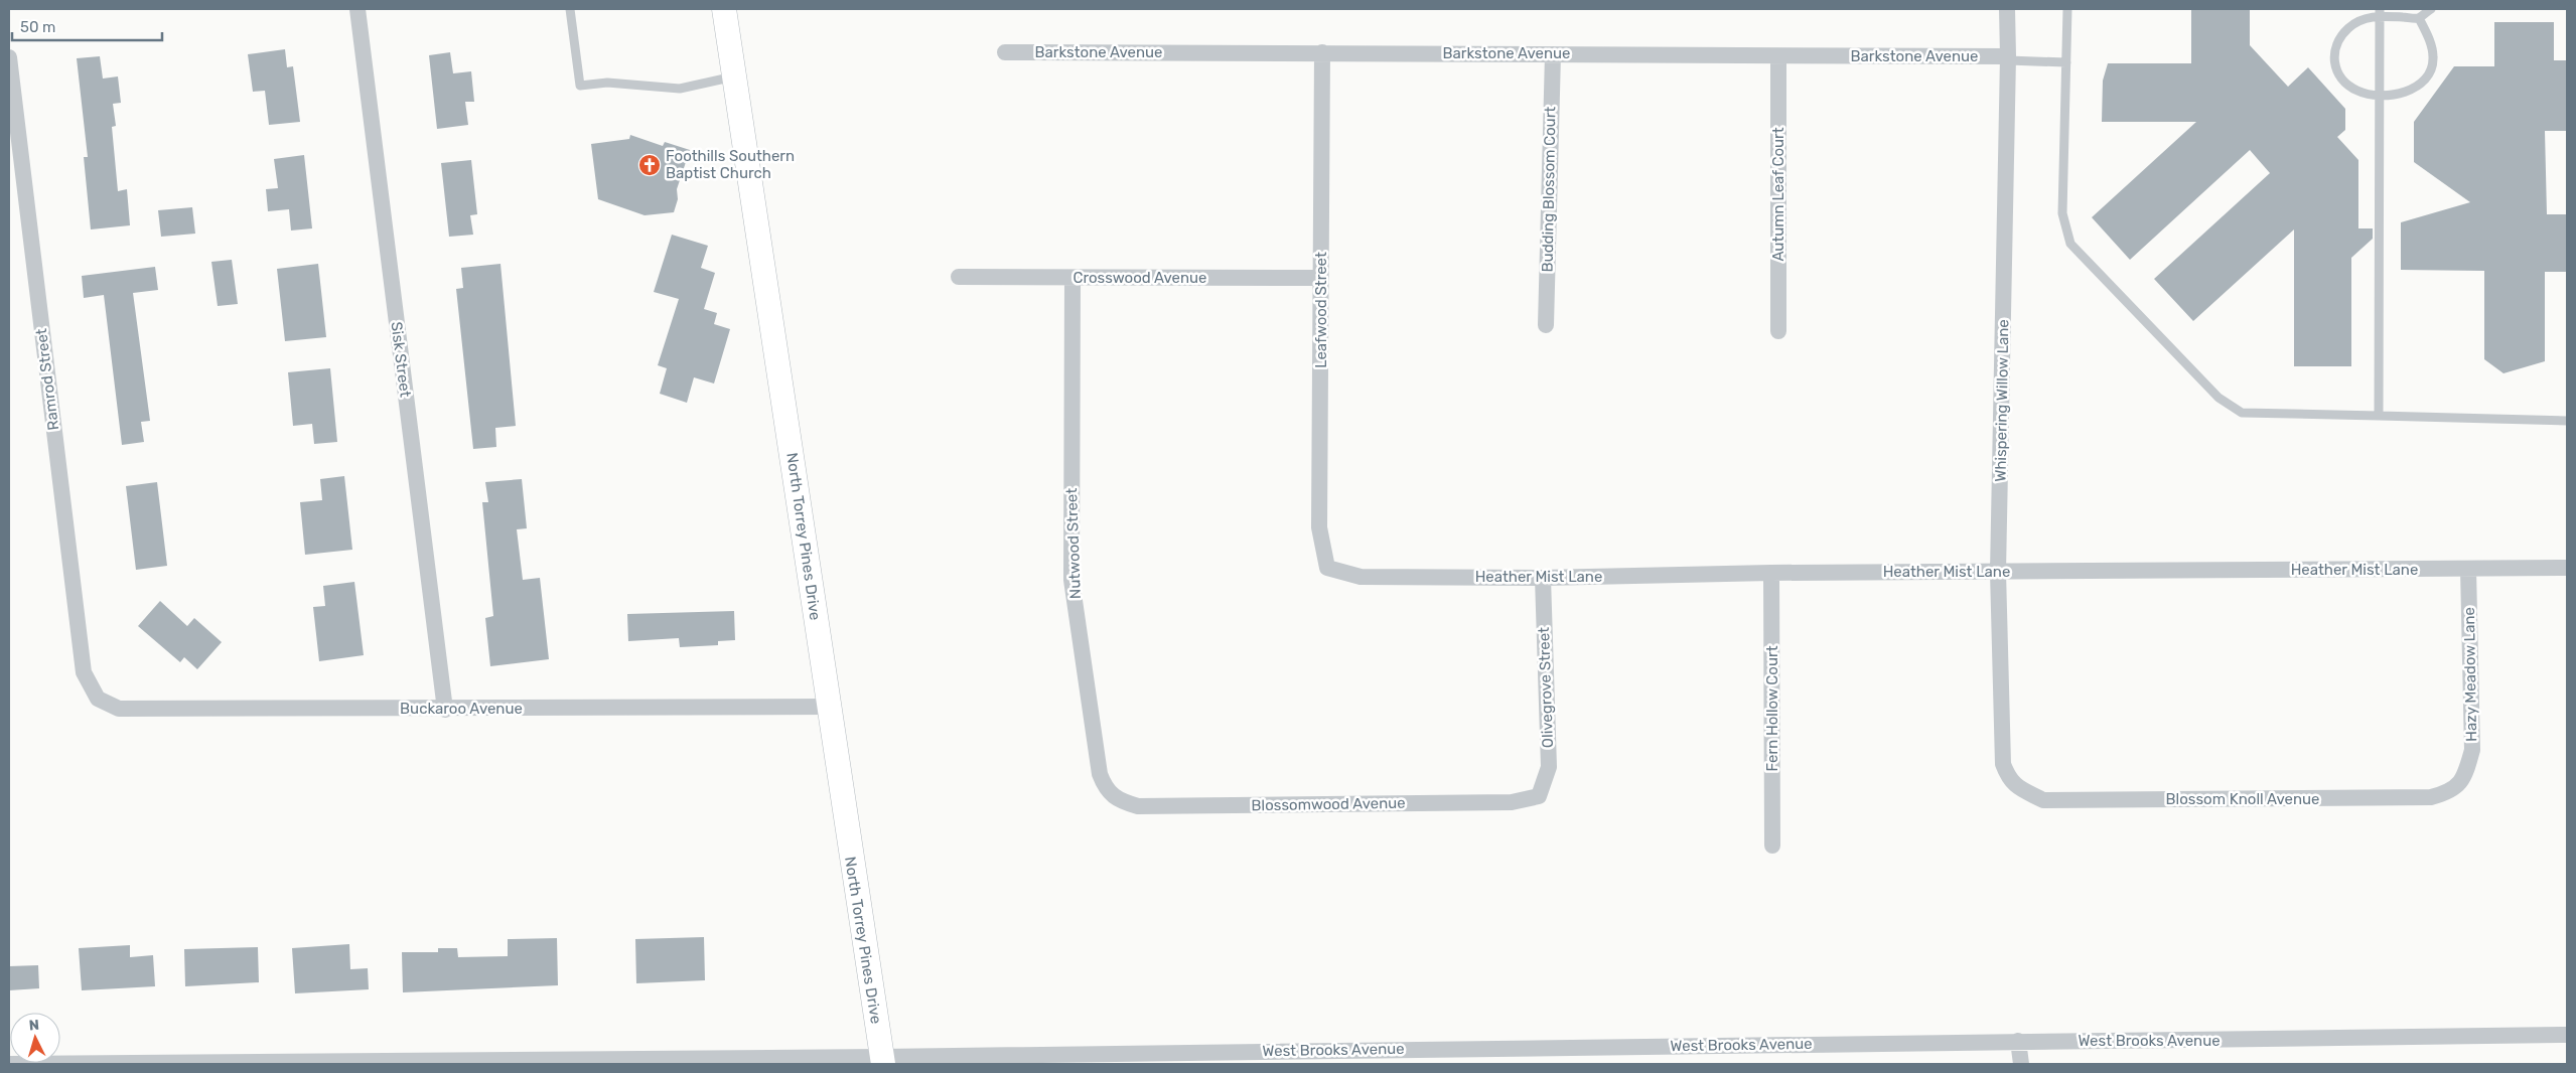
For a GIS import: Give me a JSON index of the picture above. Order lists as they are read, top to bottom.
{
  "streets": {
    "main road": ["North Torrey Pines Drive"],
    "street": [
      "Barkstone Avenue",
      "Budding Blossom Court",
      "Autumn Leaf Court",
      "Crosswood Avenue",
      "Leafwood Street",
      "Sisk Street",
      "Ramrod Street",
      "Whispering Willow Lane",
      "Nutwood Street",
      "Heather Mist Lane",
      "Hazy Meadow Lane",
      "Olivegrove Street",
      "Buckaroo Avenue",
      "Fern Hollow Court",
      "Blossom Knoll Avenue",
      "Blossomwood Avenue",
      "West Brooks Avenue"
    ]
  },
  "crossings": [
    ["Barkstone Avenue", "Budding Blossom Court"],
    ["Barkstone Avenue", "Autumn Leaf Court"],
    ["Barkstone Avenue", "Leafwood Street"],
    ["Barkstone Avenue", "Whispering Willow Lane"],
    ["Crosswood Avenue", "Leafwood Street"],
    ["Crosswood Avenue", "Nutwood Street"],
    ["Leafwood Street", "Heather Mist Lane"],
    ["Sisk Street", "Buckaroo Avenue"],
    ["Ramrod Street", "Buckaroo Avenue"],
    ["Whispering Willow Lane", "Heather Mist Lane"],
    ["Whispering Willow Lane", "Blossom Knoll Avenue"],
    ["North Torrey Pines Drive", "Buckaroo Avenue"],
    ["North Torrey Pines Drive", "West Brooks Avenue"],
    ["Nutwood Street", "Blossomwood Avenue"],
    ["Heather Mist Lane", "Hazy Meadow Lane"],
    ["Heather Mist Lane", "Olivegrove Street"],
    ["Heather Mist Lane", "Fern Hollow Court"],
    ["Hazy Meadow Lane", "Blossom Knoll Avenue"],
    ["Olivegrove Street", "Blossomwood Avenue"]
  ],
  "places": {
    "church": ["Foothills Southern Baptist Church"]
  },
  "scale_bar": "50 m",
  "north": "top"
}
